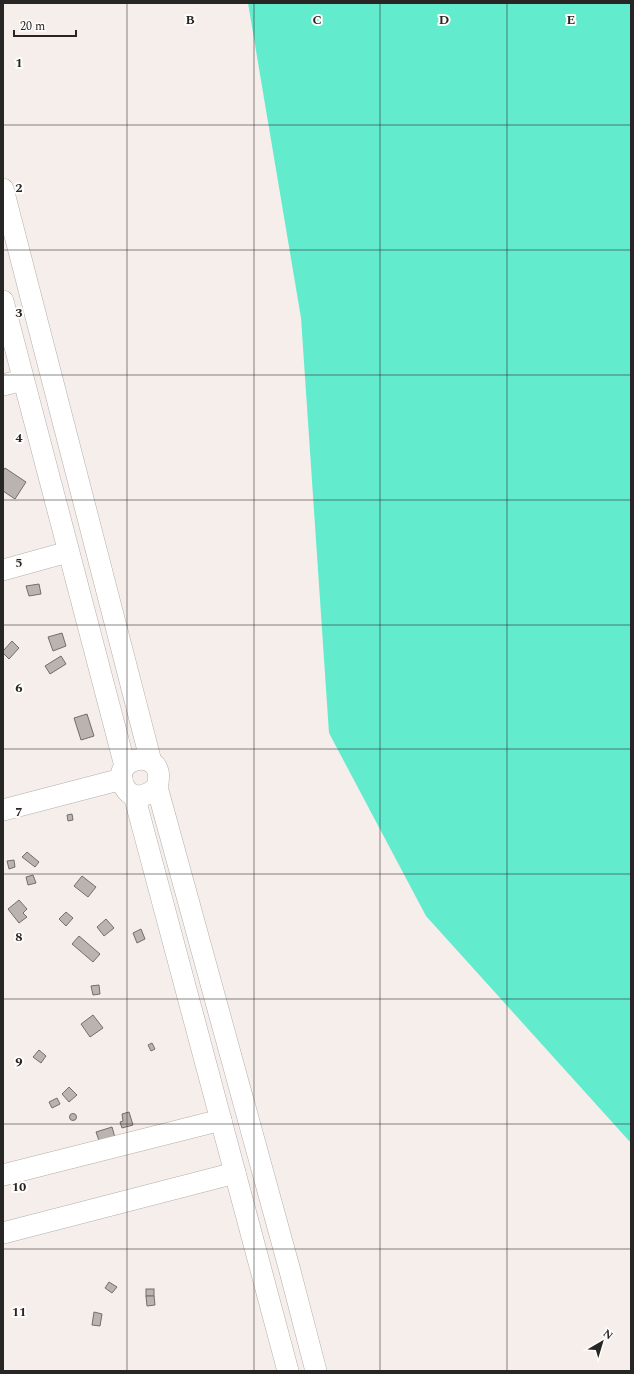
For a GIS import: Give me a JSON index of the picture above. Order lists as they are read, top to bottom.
{
  "scale_bar": "20 m",
  "north": "top right",
  "grid": {
    "columns": [
      "B",
      "C",
      "D",
      "E"
    ],
    "rows": [
      "1",
      "2",
      "3",
      "4",
      "5",
      "6",
      "7",
      "8",
      "9",
      "10",
      "11"
    ]
  }
}
